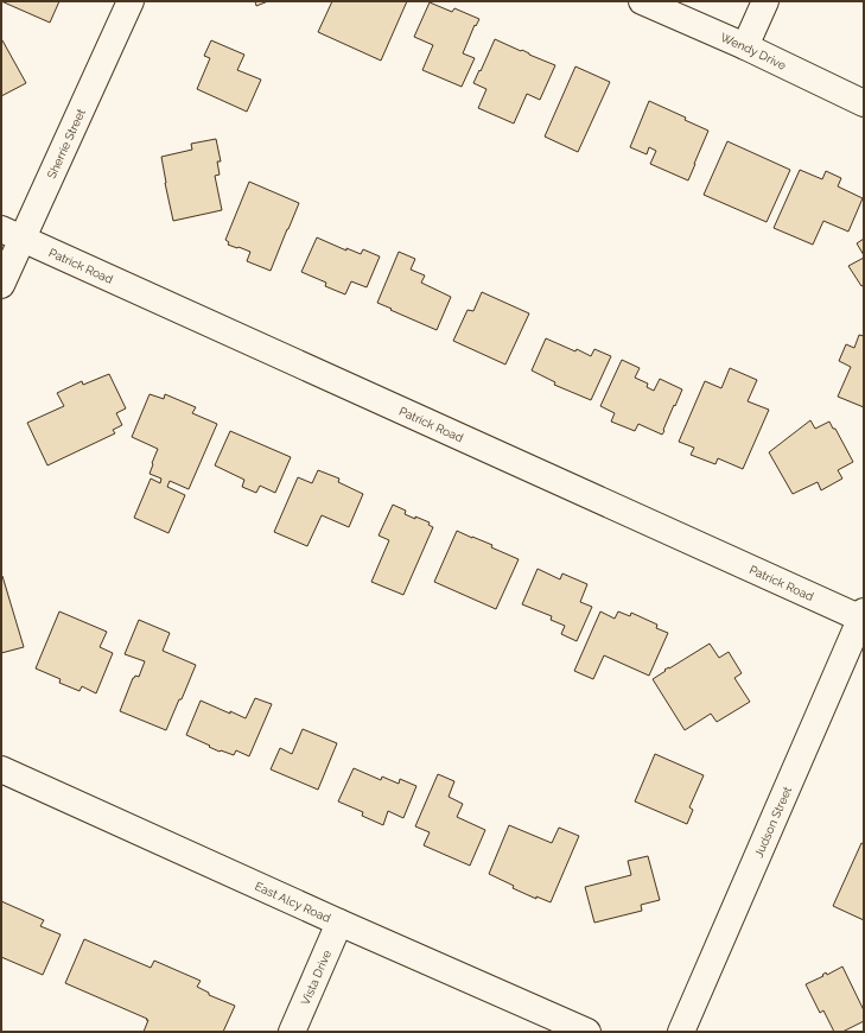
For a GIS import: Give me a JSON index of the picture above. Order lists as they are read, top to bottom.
{
  "streets": {
    "street": [
      "Wendy Drive",
      "Sherrie Street",
      "Patrick Road",
      "Judson Street",
      "East Alcy Road",
      "Vista Drive"
    ]
  },
  "crossings": [
    ["Sherrie Street", "Patrick Road"],
    ["Patrick Road", "Judson Street"],
    ["East Alcy Road", "Vista Drive"]
  ]
}
